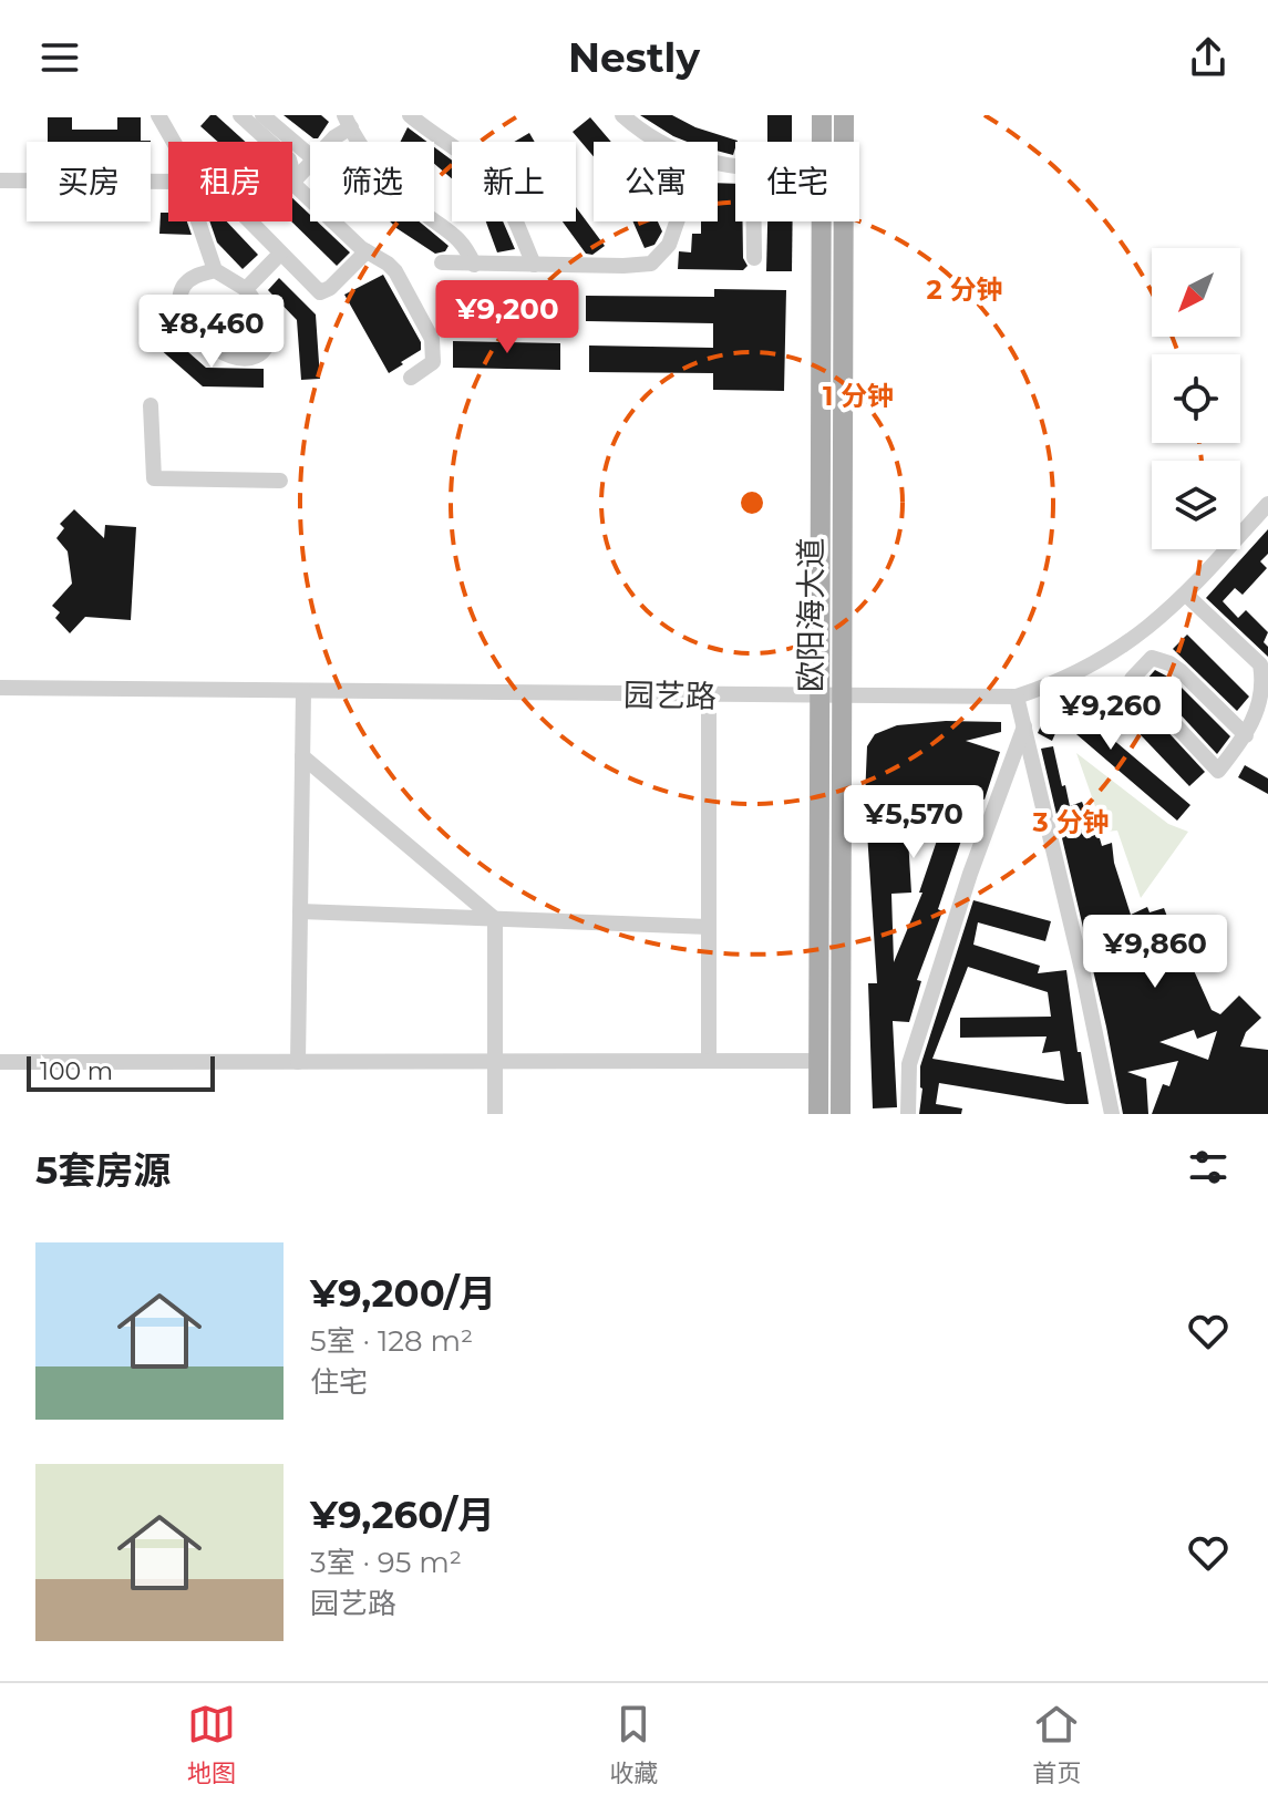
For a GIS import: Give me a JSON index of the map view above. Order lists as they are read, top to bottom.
{
  "streets": {
    "main road": ["欧阳海大道"],
    "street": ["园艺路"]
  },
  "crossings": [
    ["欧阳海大道", "园艺路"]
  ],
  "scale_bar": "100 m",
  "north": "bottom left",
  "page": {
    "header": "Nestly",
    "chip": [
      "买房",
      "租房",
      "筛选",
      "新上",
      "公寓",
      "住宅"
    ],
    "price": [
      "¥9,200",
      "¥8,460",
      "¥9,260",
      "¥5,570",
      "¥9,860"
    ],
    "scale": "100 m",
    "heading": "5套房源",
    "list": [
      {
        "name": "¥9,200/月",
        "note": "5室 · 128 m² · 住宅"
      },
      {
        "name": "¥9,260/月",
        "note": "3室 · 95 m² · 园艺路"
      }
    ],
    "tabs": ["地图", "收藏", "首页"]
  },
  "rings": ["2 分钟", "1 分钟", "3 分钟"]
}
